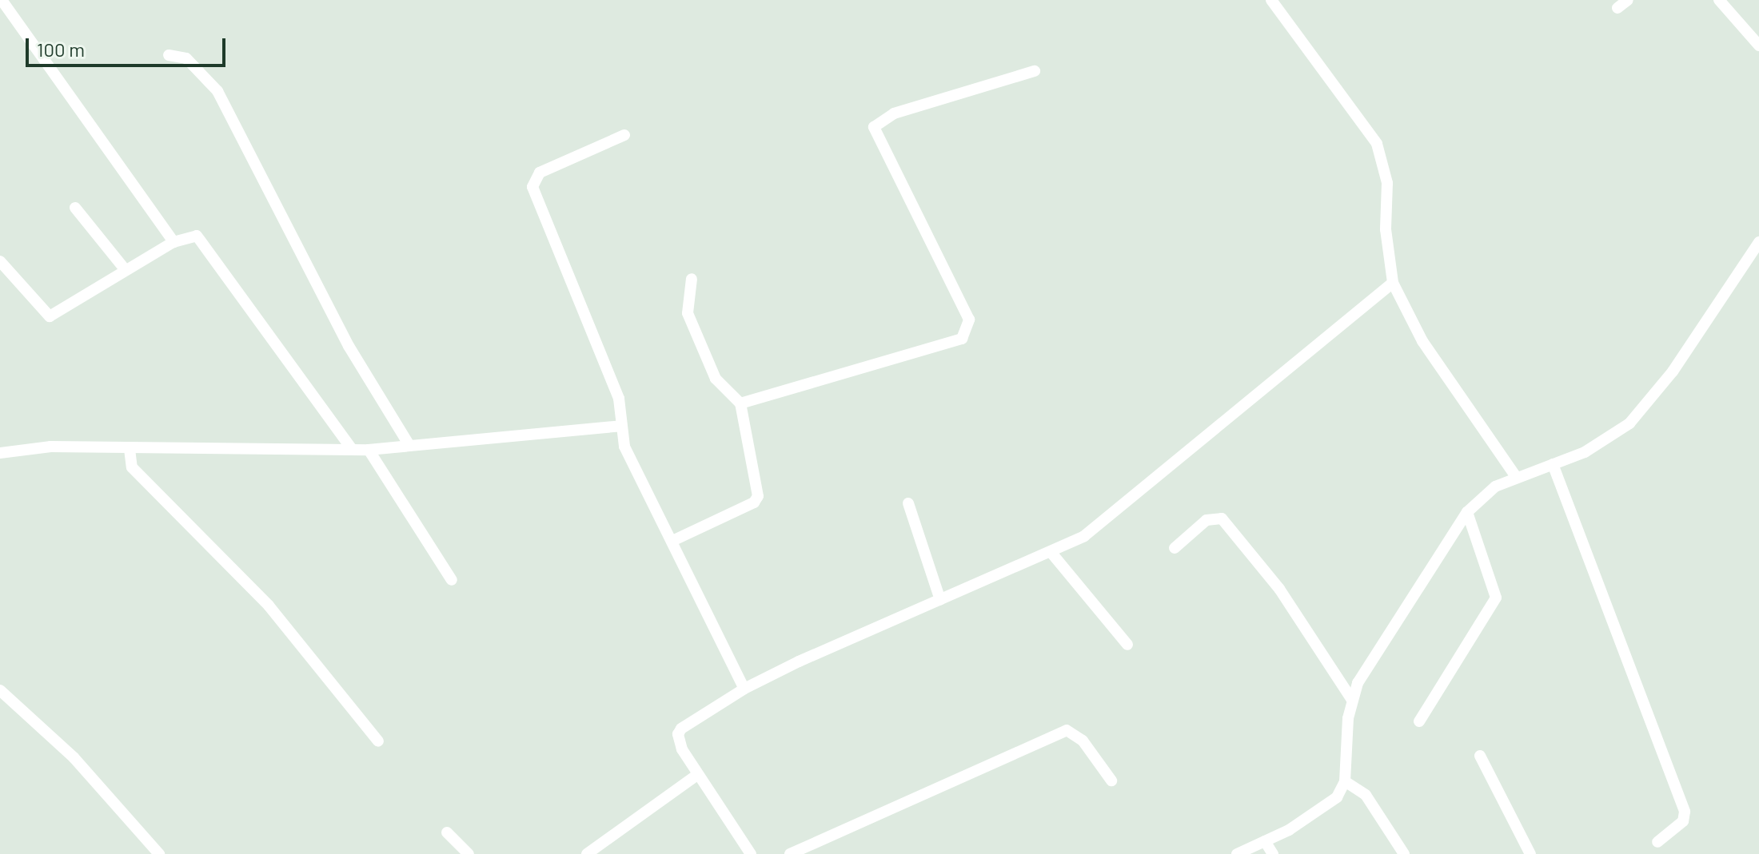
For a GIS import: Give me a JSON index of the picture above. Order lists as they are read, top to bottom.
{
  "scale_bar": "100 m"
}
